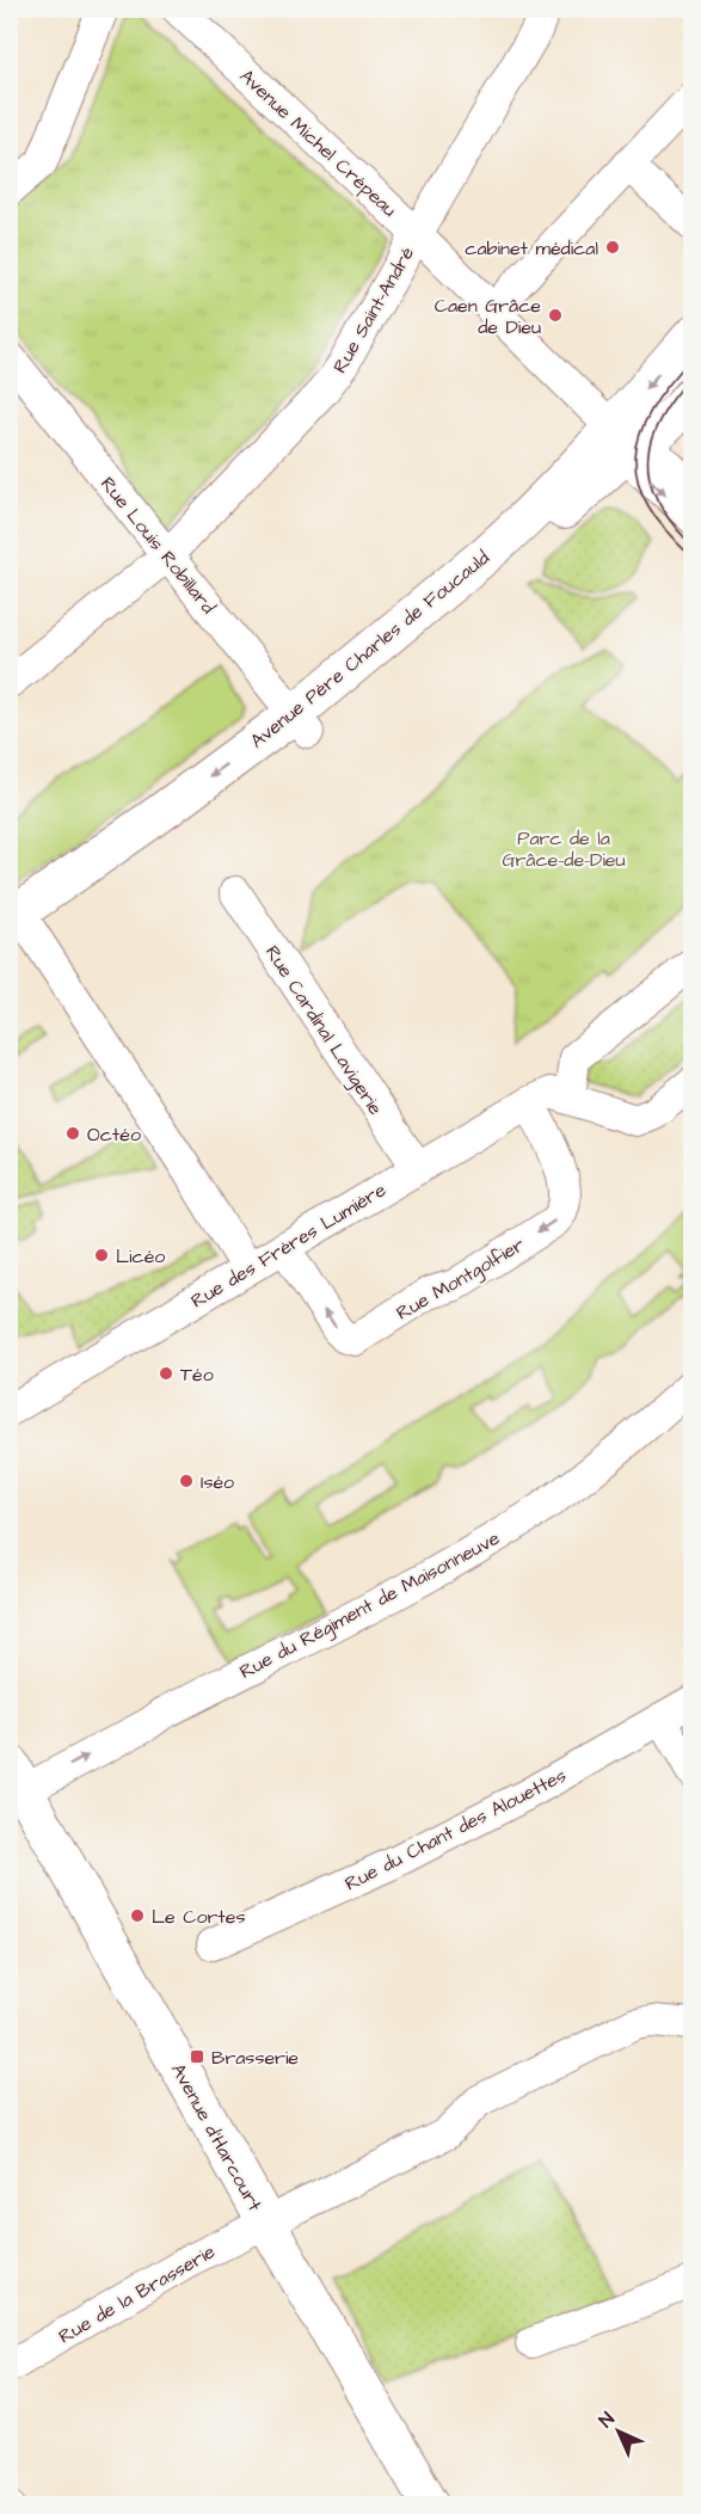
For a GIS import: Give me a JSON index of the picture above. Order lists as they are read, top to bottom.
{
  "streets": {
    "main road": ["Avenue Père Charles de Foucauld", "Avenue d'Harcourt"],
    "street": [
      "Avenue Michel Crépeau",
      "Rue Saint-André",
      "Rue Louis Robillard",
      "Rue Cardinal Lavigerie",
      "Rue des Frères Lumière",
      "Rue Montgolfier",
      "Rue du Régiment de Maisonneuve",
      "Rue du Chant des Alouettes",
      "Rue de la Brasserie"
    ]
  },
  "crossings": [
    ["Avenue Michel Crépeau", "Rue Saint-André"],
    ["Avenue Michel Crépeau", "Avenue Père Charles de Foucauld"],
    ["Rue Saint-André", "Rue Louis Robillard"],
    ["Rue Louis Robillard", "Avenue Père Charles de Foucauld"],
    ["Rue Cardinal Lavigerie", "Rue des Frères Lumière"],
    ["Rue des Frères Lumière", "Rue Montgolfier"],
    ["Rue du Régiment de Maisonneuve", "Avenue d'Harcourt"],
    ["Avenue d'Harcourt", "Rue de la Brasserie"]
  ],
  "one_way": ["Rue du Régiment de Maisonneuve"],
  "parks": ["Parc de la Grâce-de-Dieu"],
  "places": {
    "other": [
      "cabinet médical",
      "Caen Grâce de Dieu",
      "Octéo",
      "Licéo",
      "Téo",
      "Iséo",
      "Le Cortes"
    ],
    "transit": ["Brasserie"]
  },
  "north": "top left"
}
